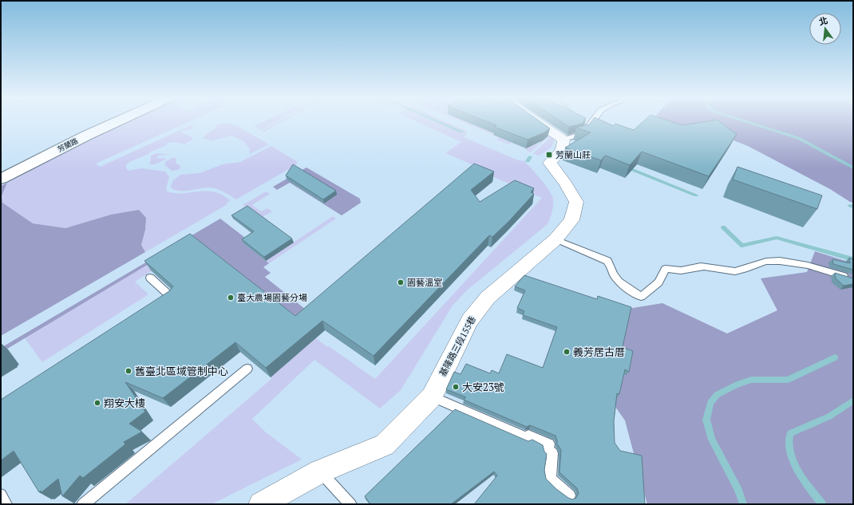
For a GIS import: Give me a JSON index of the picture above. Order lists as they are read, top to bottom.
{
  "streets": {
    "street": ["芳蘭路", "基隆路三段155巷"]
  },
  "places": {
    "transit": ["芳蘭山莊"],
    "other": [
      "園藝溫室",
      "臺大農場園藝分場",
      "義芳居古厝",
      "舊臺北區域管制中心",
      "大安23號",
      "翔安大樓"
    ]
  },
  "north": "top"
}
